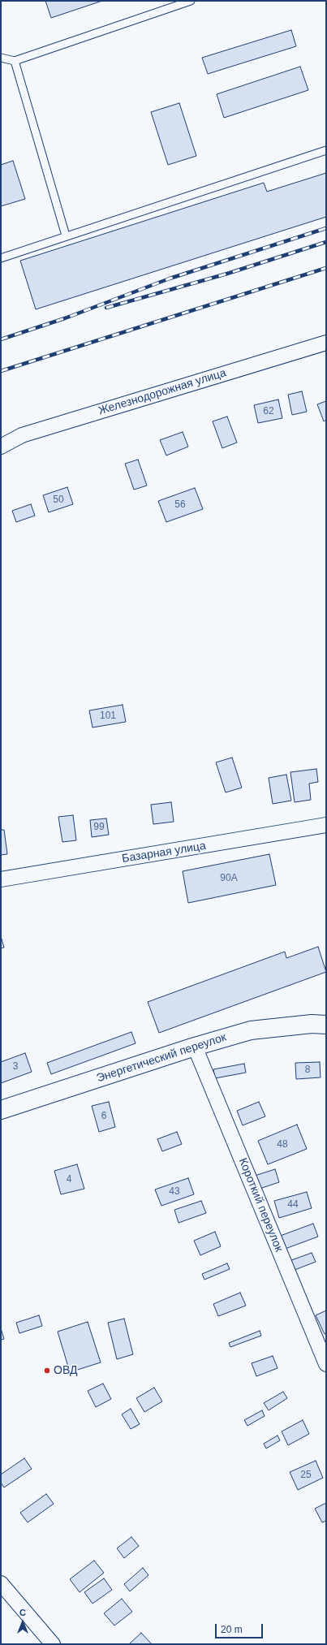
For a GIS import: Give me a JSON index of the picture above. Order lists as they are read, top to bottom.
{
  "streets": {
    "street": [
      "Железнодорожная улица",
      "Базарная улица",
      "Энергетический переулок",
      "Короткий переулок"
    ]
  },
  "crossings": [
    ["Энергетический переулок", "Короткий переулок"]
  ],
  "places": ["ОВД"],
  "house_numbers": [
    "62",
    "50",
    "56",
    "101",
    "99",
    "90А",
    "3",
    "8",
    "6",
    "48",
    "4",
    "43",
    "44",
    "25"
  ],
  "scale_bar": "20 m",
  "north": "top"
}
